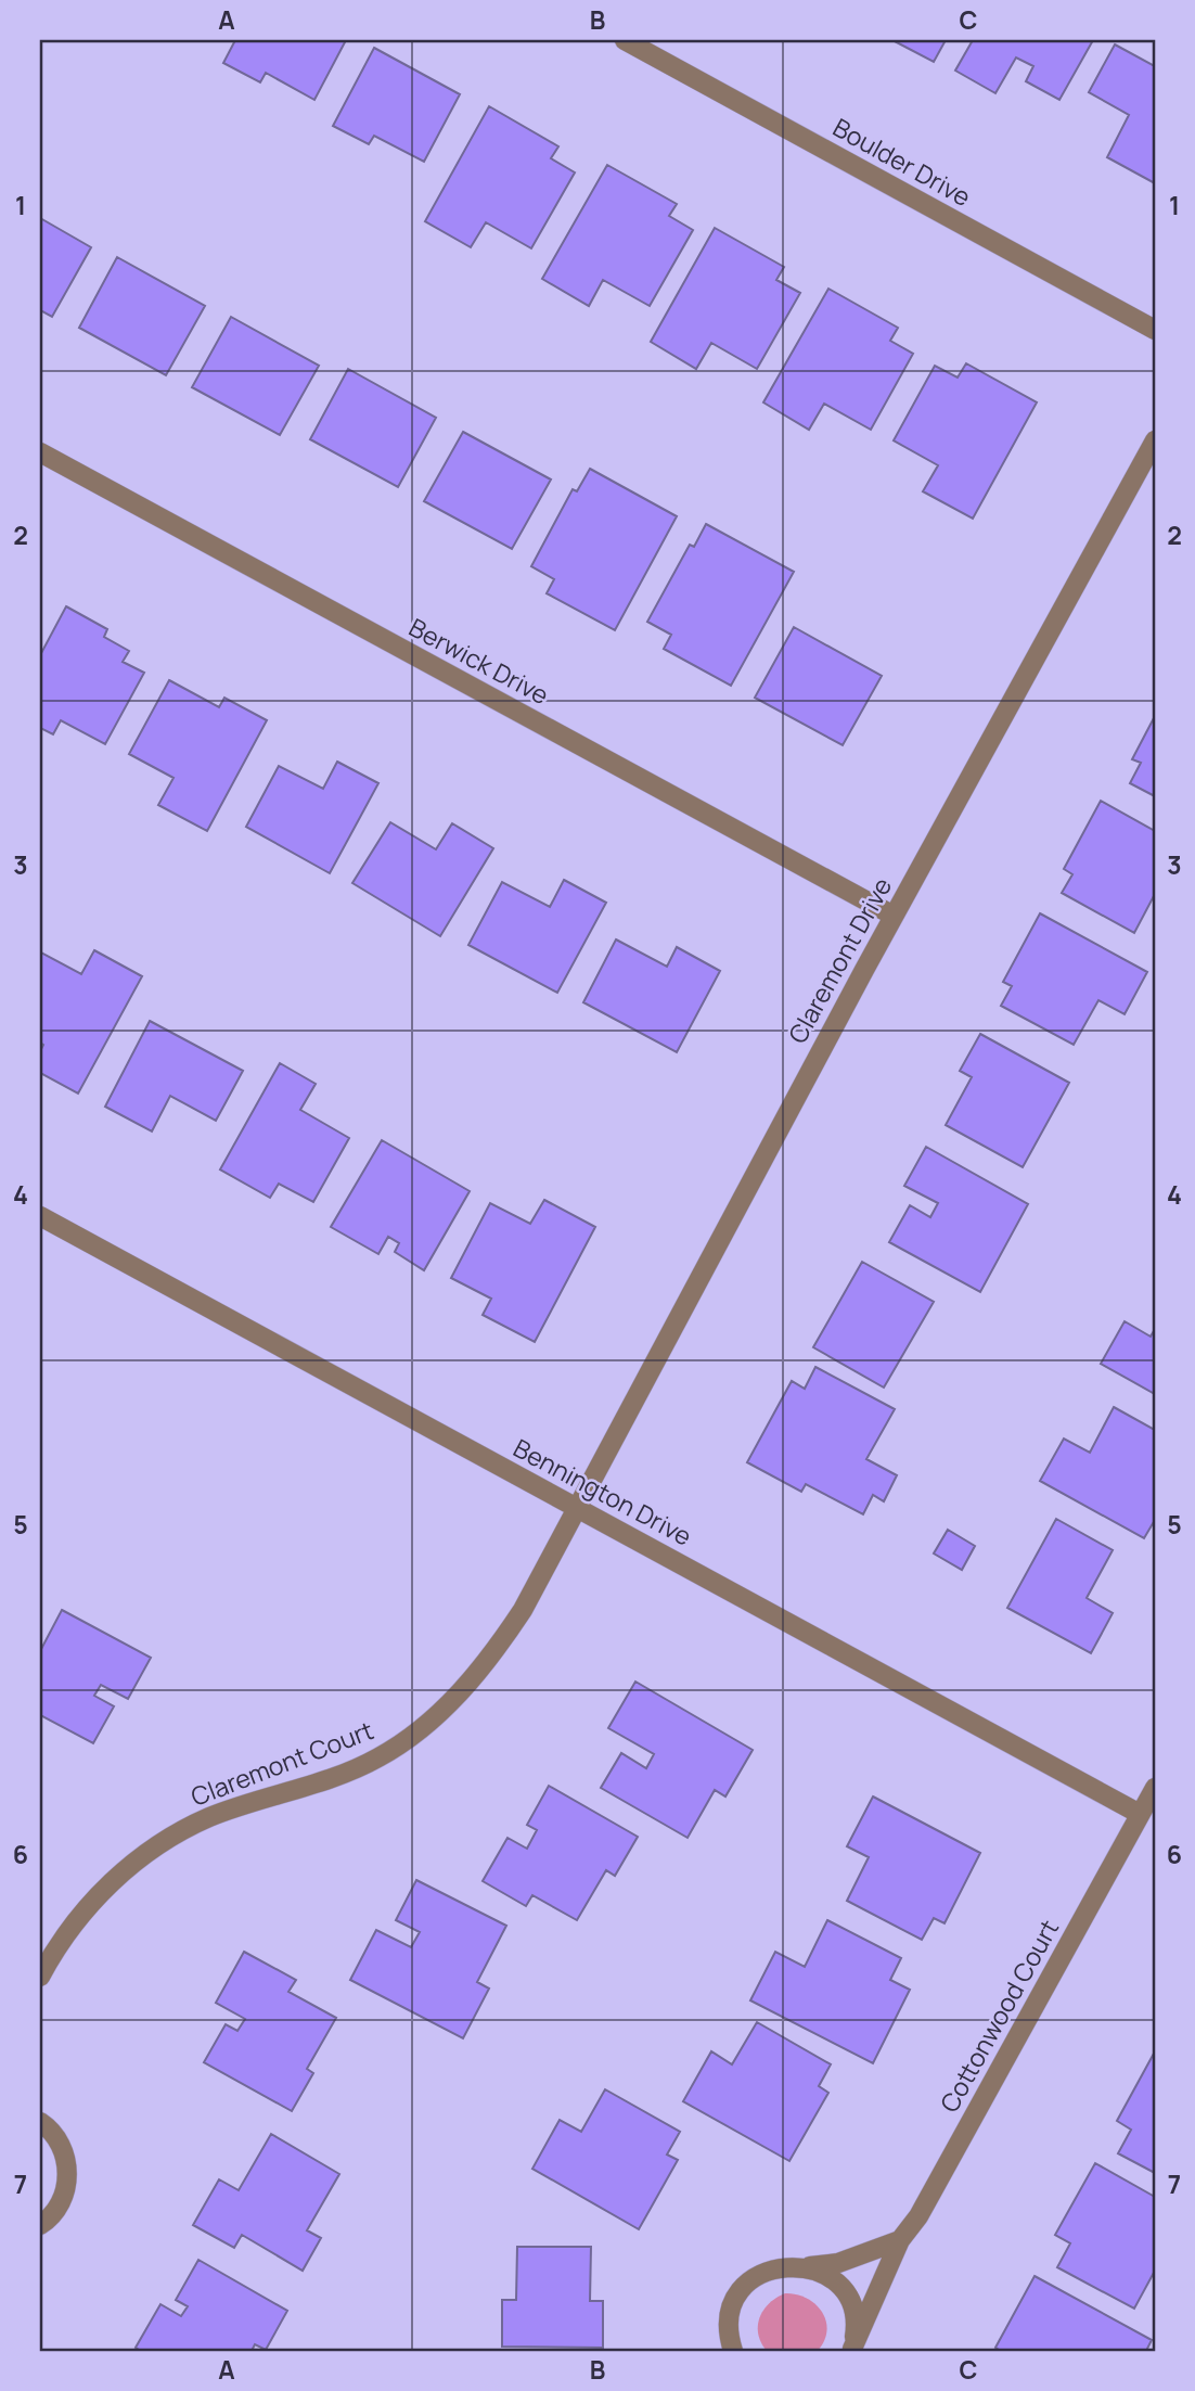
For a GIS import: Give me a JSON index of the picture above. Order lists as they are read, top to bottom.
{
  "streets": {
    "street": [
      "Boulder Drive",
      "Berwick Drive",
      "Claremont Drive",
      "Bennington Drive",
      "Claremont Court",
      "Cottonwood Court"
    ]
  },
  "crossings": [
    ["Berwick Drive", "Claremont Drive"],
    ["Claremont Drive", "Bennington Drive"],
    ["Claremont Drive", "Claremont Court"],
    ["Bennington Drive", "Claremont Court"],
    ["Bennington Drive", "Cottonwood Court"]
  ],
  "grid": {
    "columns": ["A", "B", "C"],
    "rows": [
      "1",
      "2",
      "3",
      "4",
      "5",
      "6",
      "7"
    ]
  }
}
